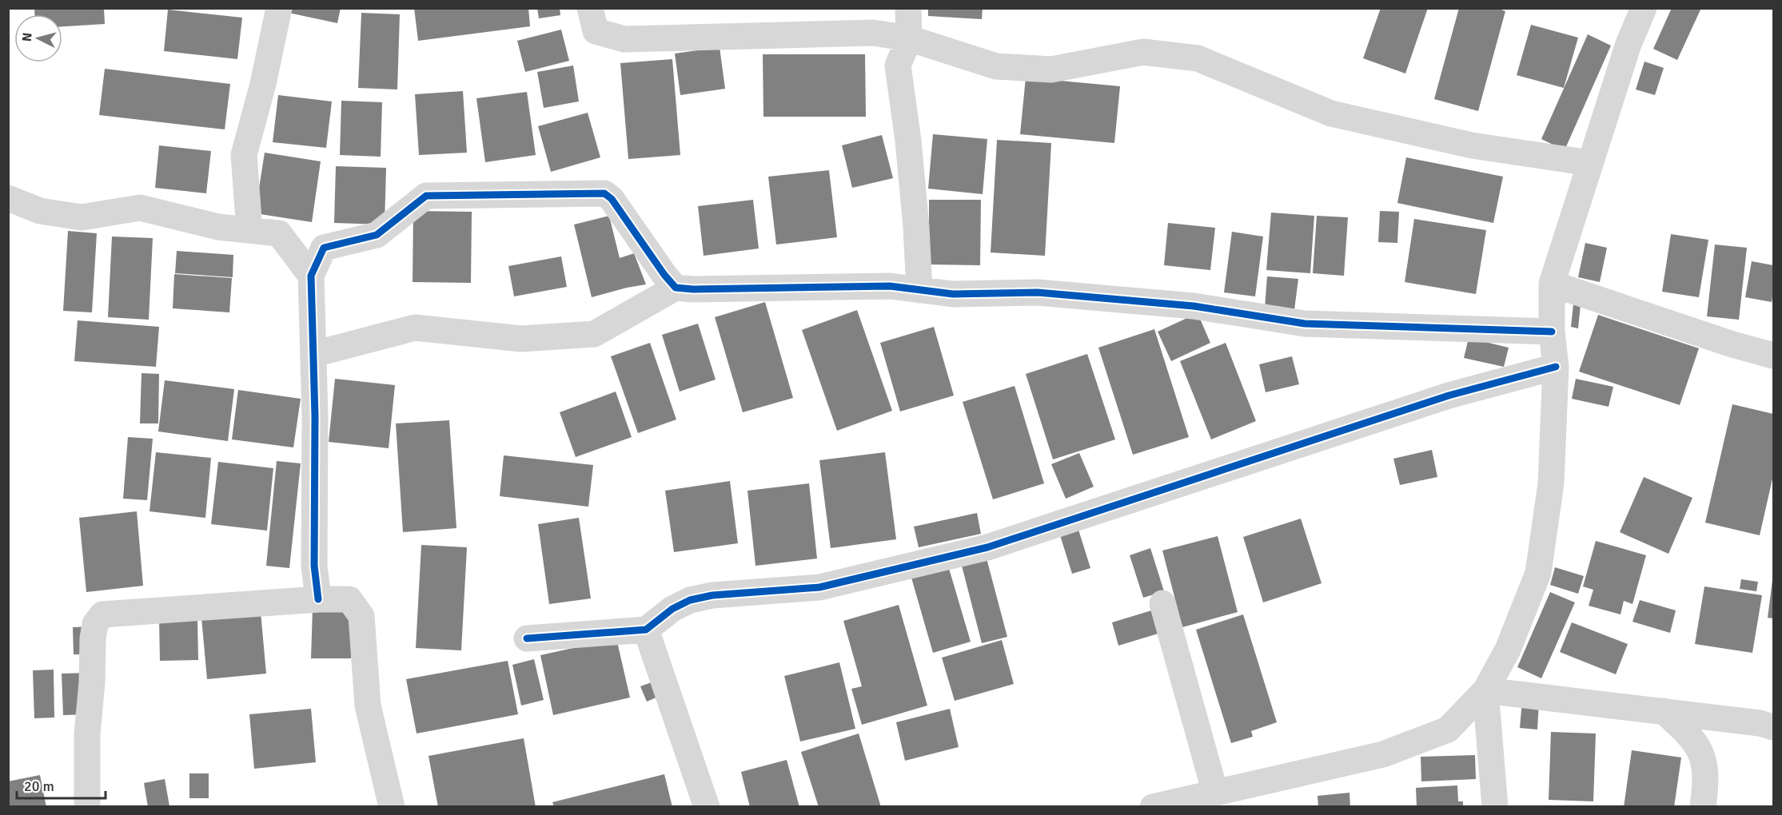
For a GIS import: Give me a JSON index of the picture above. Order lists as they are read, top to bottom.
{
  "scale_bar": "20 m",
  "north": "left"
}
